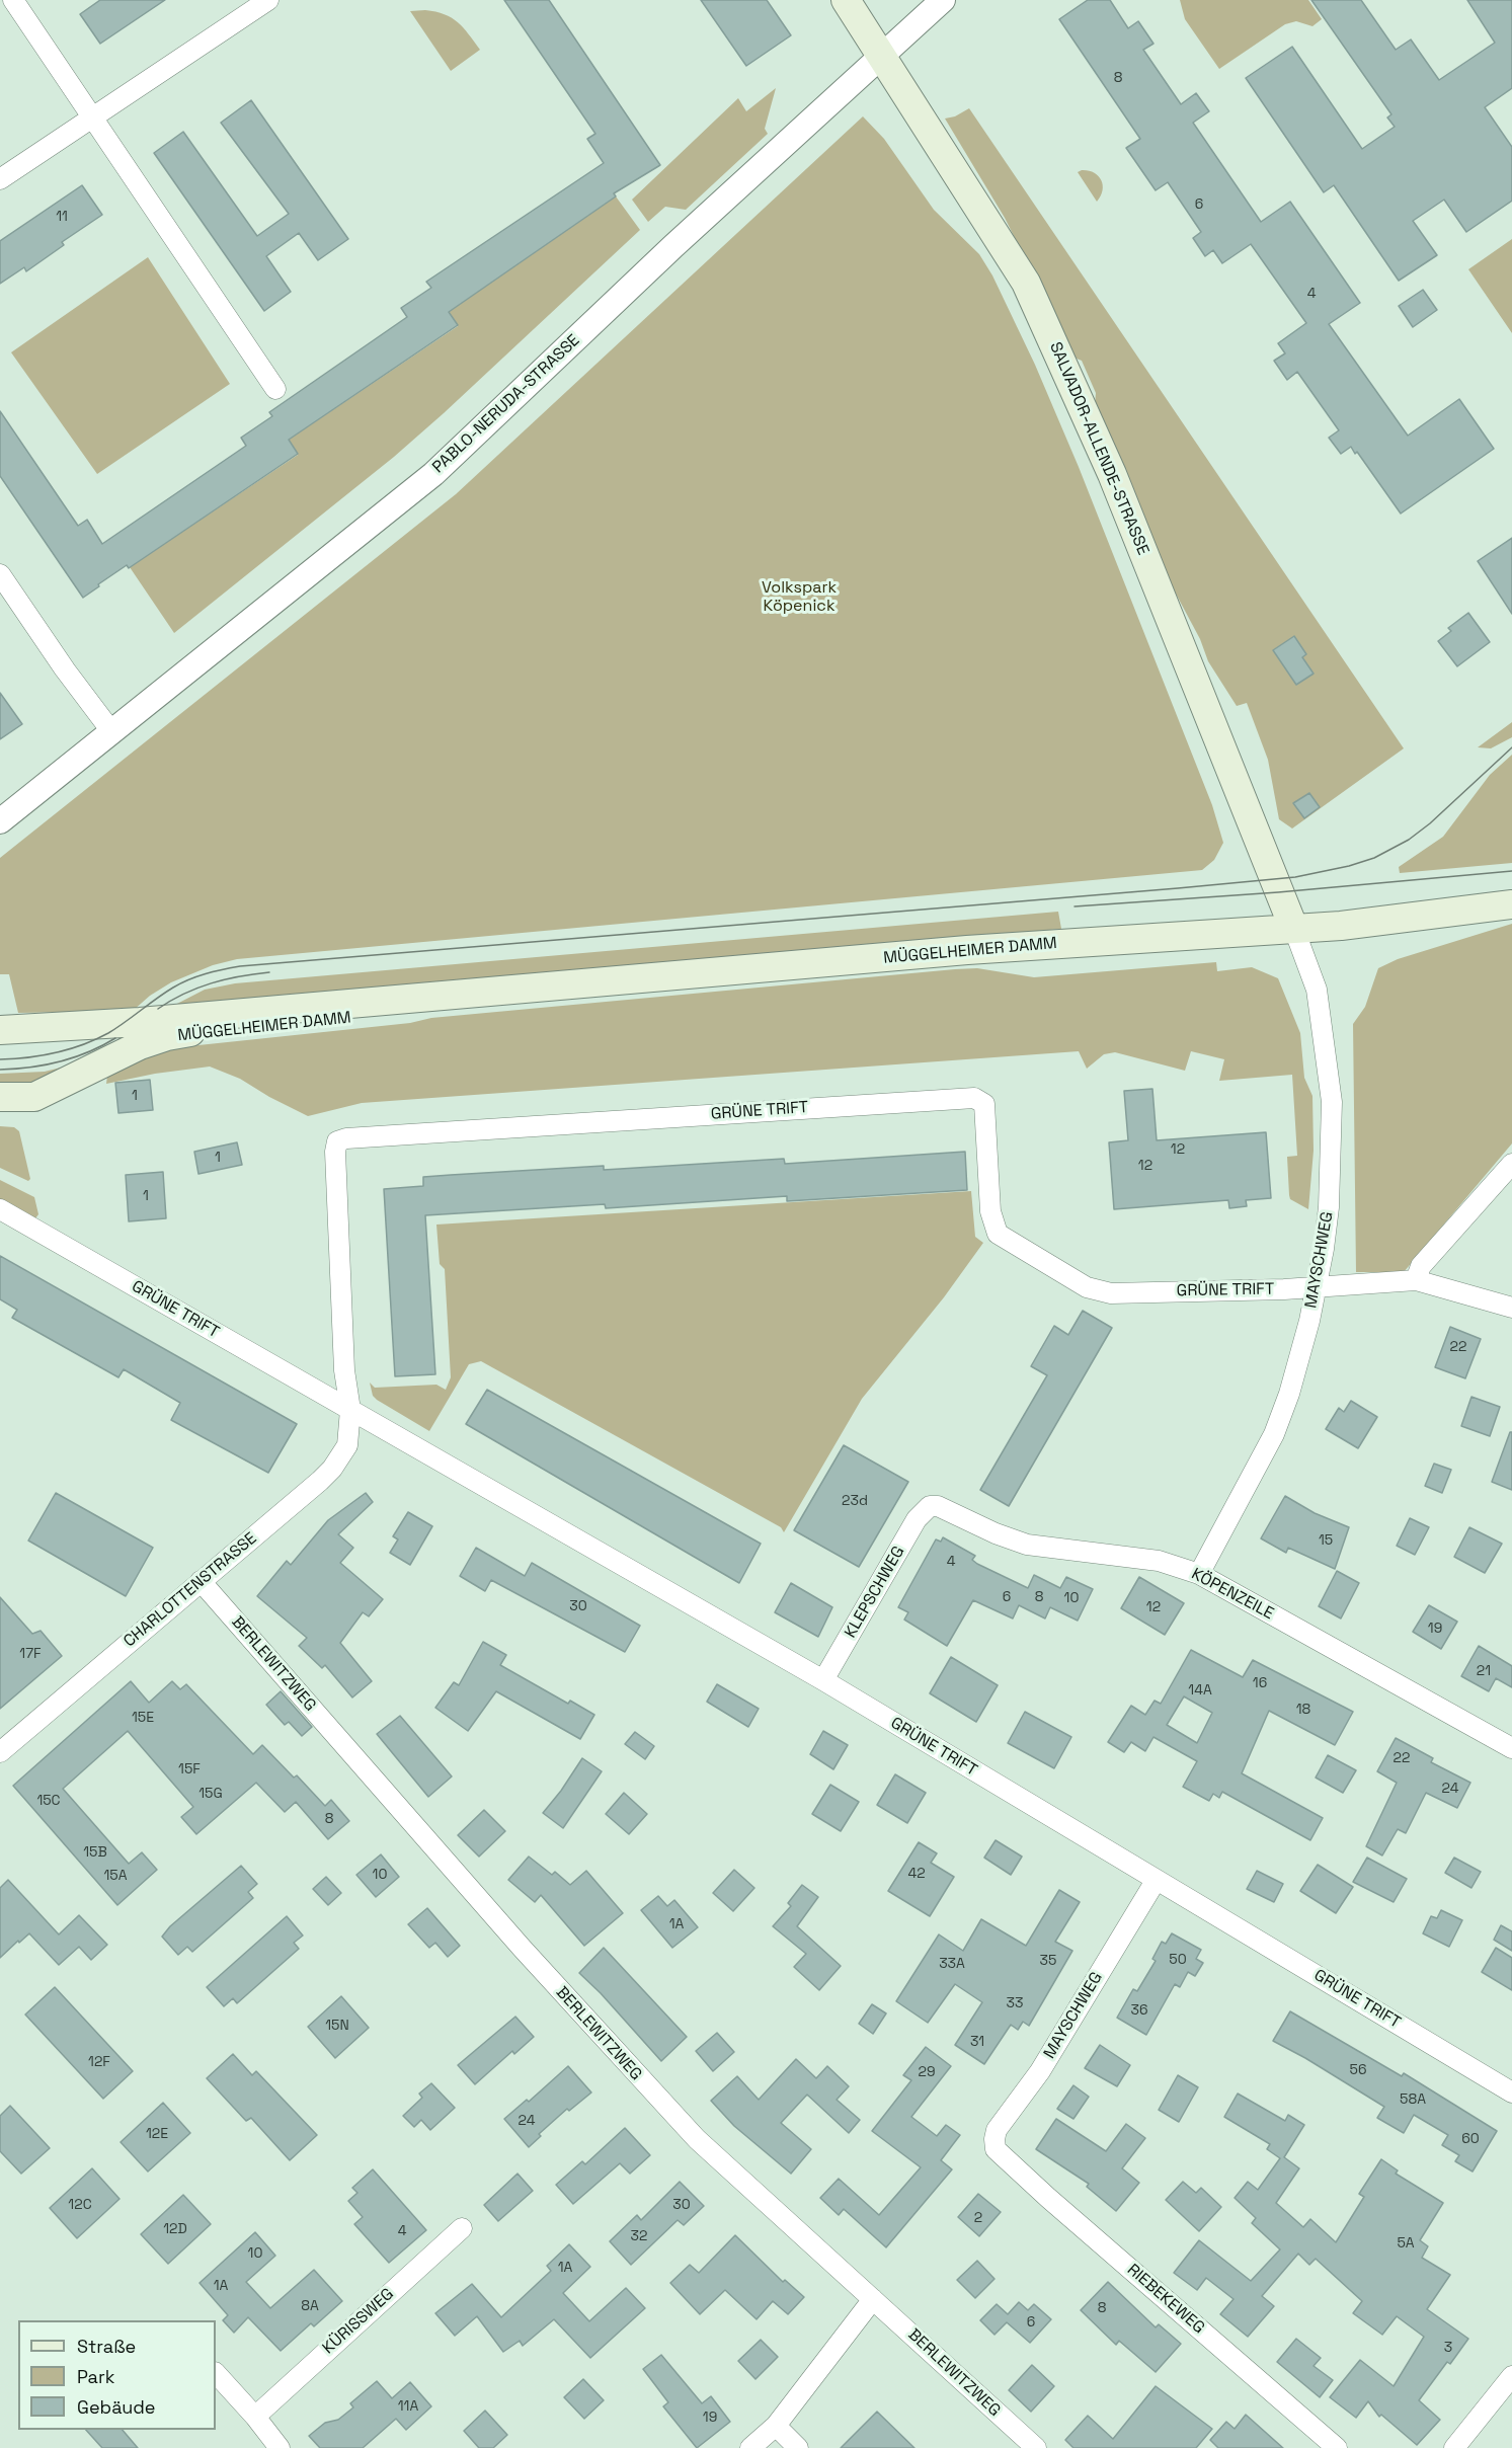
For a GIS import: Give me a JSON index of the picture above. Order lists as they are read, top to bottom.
{
  "streets": {
    "main road": ["SALVADOR-ALLENDE-STRASSE", "MÜGGELHEIMER DAMM"],
    "street": [
      "PABLO-NERUDA-STRASSE",
      "GRÜNE TRIFT",
      "MAYSCHWEG",
      "CHARLOTTENSTRASSE",
      "KLEPSCHWEG",
      "KÖPENZEILE",
      "BERLEWITZWEG",
      "RIEBEKEWEG",
      "KÜRISSWEG"
    ]
  },
  "crossings": [
    ["PABLO-NERUDA-STRASSE", "SALVADOR-ALLENDE-STRASSE"],
    ["SALVADOR-ALLENDE-STRASSE", "MÜGGELHEIMER DAMM"],
    ["SALVADOR-ALLENDE-STRASSE", "MAYSCHWEG"],
    ["MÜGGELHEIMER DAMM", "MAYSCHWEG"],
    ["GRÜNE TRIFT", "MAYSCHWEG"],
    ["GRÜNE TRIFT", "CHARLOTTENSTRASSE"],
    ["GRÜNE TRIFT", "KLEPSCHWEG"],
    ["MAYSCHWEG", "KÖPENZEILE"],
    ["MAYSCHWEG", "RIEBEKEWEG"],
    ["CHARLOTTENSTRASSE", "BERLEWITZWEG"],
    ["KLEPSCHWEG", "KÖPENZEILE"]
  ],
  "parks": ["Volkspark Köpenick"],
  "house_numbers": [
    "8",
    "6",
    "11",
    "4",
    "1",
    "12",
    "1",
    "12",
    "1",
    "22",
    "23d",
    "15",
    "4",
    "6",
    "8",
    "10",
    "30",
    "12",
    "19",
    "17F",
    "21",
    "16",
    "14A",
    "18",
    "15E",
    "22",
    "15F",
    "24",
    "15G",
    "15C",
    "8",
    "15B",
    "42",
    "10",
    "15A",
    "1A",
    "50",
    "35",
    "33A",
    "33",
    "36",
    "15N",
    "31",
    "12F",
    "56",
    "29",
    "58A",
    "24",
    "12E",
    "60",
    "12C",
    "30",
    "2",
    "12D",
    "4",
    "32",
    "5A",
    "10",
    "1A",
    "1A",
    "8A",
    "8",
    "6",
    "3",
    "11A",
    "19"
  ],
  "legend": ["Straße", "Park", "Gebäude"]
}
